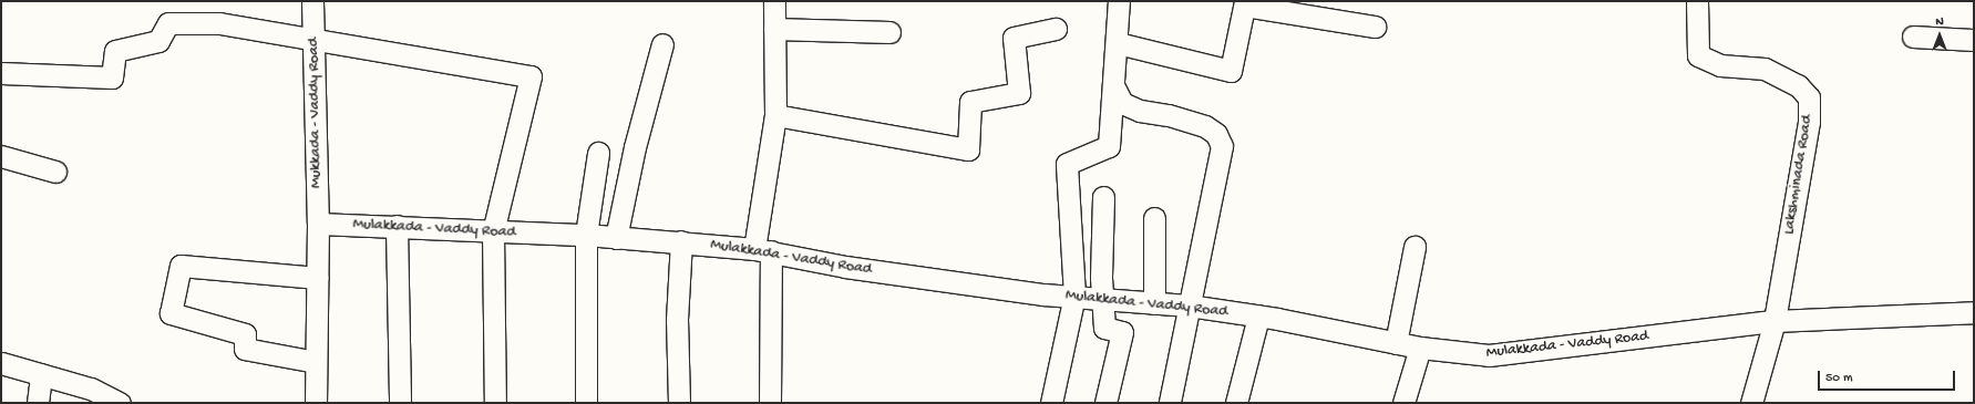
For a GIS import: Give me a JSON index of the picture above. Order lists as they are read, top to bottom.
{
  "streets": {
    "street": ["Mukkada - Vaddy Road", "Lakshminada Road", "Mulakkada - Vaddy Road"]
  },
  "crossings": [
    ["Mukkada - Vaddy Road", "Mulakkada - Vaddy Road"],
    ["Lakshminada Road", "Mulakkada - Vaddy Road"]
  ],
  "scale_bar": "50 m",
  "north": "top"
}
